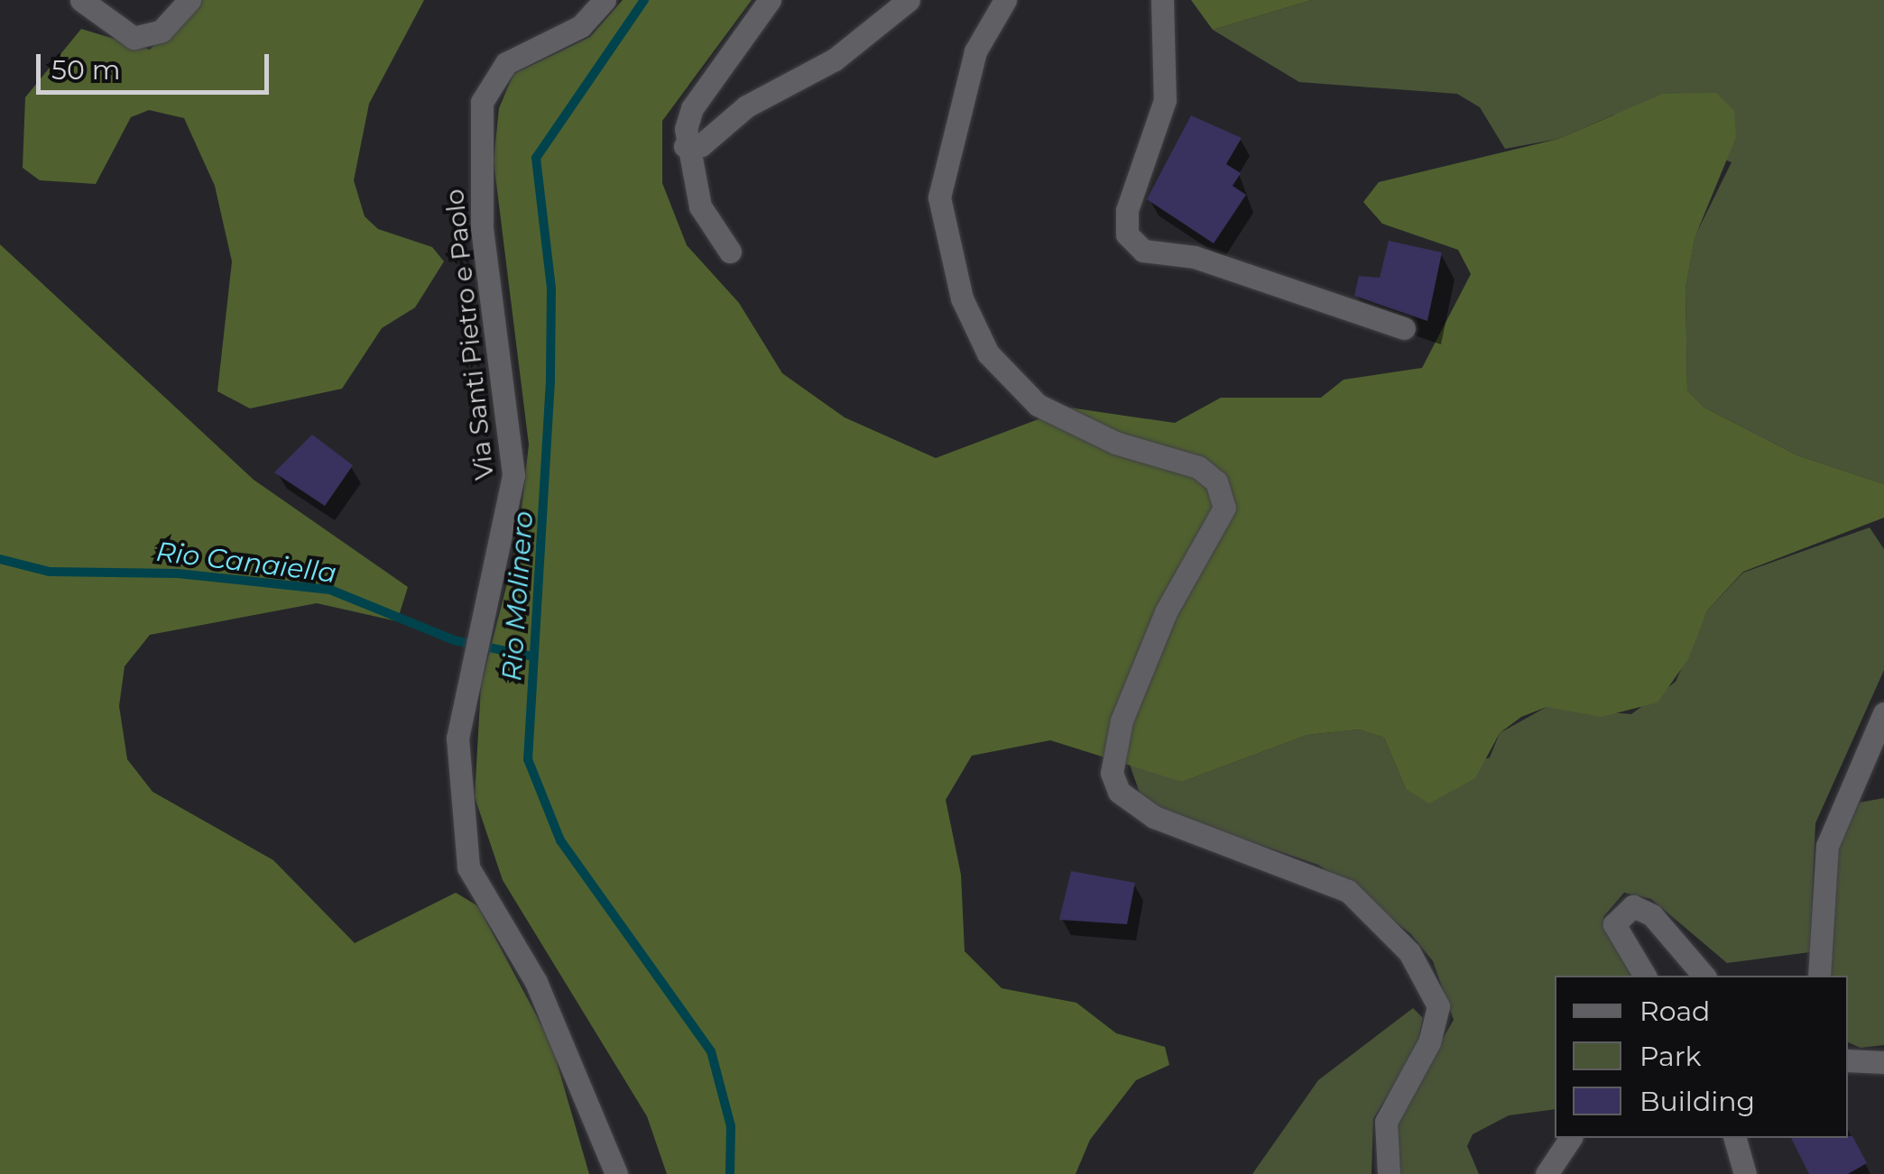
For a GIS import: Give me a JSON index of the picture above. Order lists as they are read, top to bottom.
{
  "streets": {
    "street": ["Via Santi Pietro e Paolo"]
  },
  "water": ["Rio Canaiella", "Rio Molinero"],
  "legend": ["Road", "Park", "Building"],
  "scale_bar": "50 m"
}
